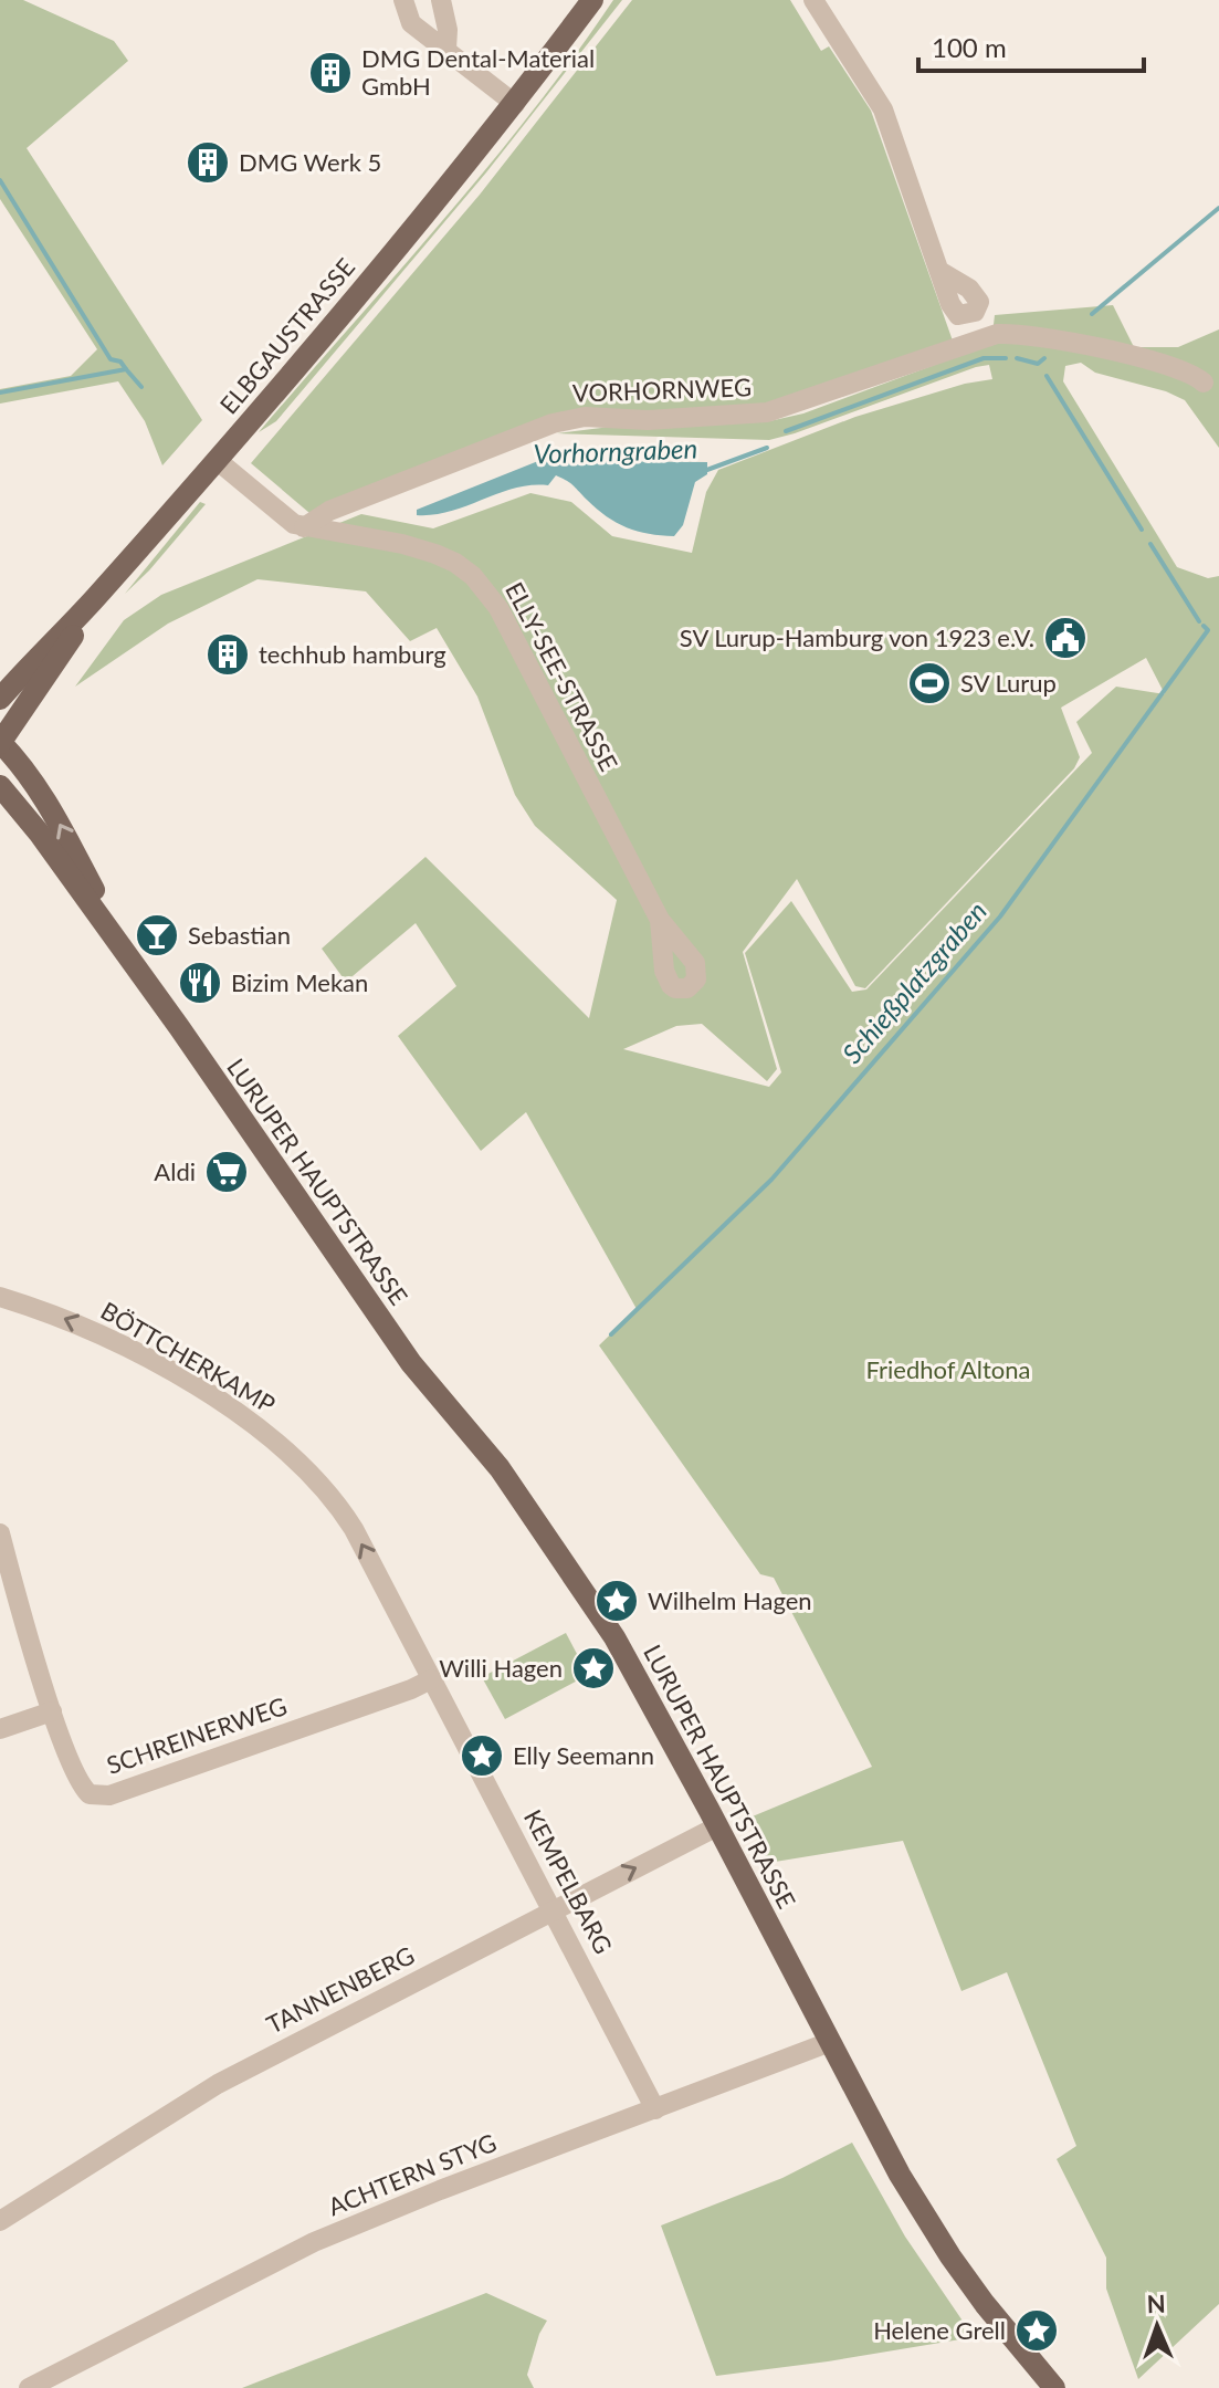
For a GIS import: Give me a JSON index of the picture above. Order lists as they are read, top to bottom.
{
  "streets": {
    "main road": ["ELBGAUSTRASSE", "LURUPER HAUPTSTRASSE"],
    "street": [
      "VORHORNWEG",
      "ELLY-SEE-STRASSE",
      "BÖTTCHERKAMP",
      "SCHREINERWEG",
      "KEMPELBARG",
      "TANNENBERG",
      "ACHTERN STYG"
    ]
  },
  "crossings": [
    ["ELBGAUSTRASSE", "ELLY-SEE-STRASSE"],
    ["ELBGAUSTRASSE", "LURUPER HAUPTSTRASSE"],
    ["VORHORNWEG", "ELLY-SEE-STRASSE"],
    ["LURUPER HAUPTSTRASSE", "TANNENBERG"],
    ["LURUPER HAUPTSTRASSE", "ACHTERN STYG"],
    ["BÖTTCHERKAMP", "SCHREINERWEG"],
    ["BÖTTCHERKAMP", "KEMPELBARG"],
    ["SCHREINERWEG", "KEMPELBARG"],
    ["KEMPELBARG", "TANNENBERG"],
    ["KEMPELBARG", "ACHTERN STYG"]
  ],
  "one_way": ["BÖTTCHERKAMP"],
  "water": ["Vorhorngraben", "Schießplatzgraben"],
  "parks": ["Friedhof Altona"],
  "places": {
    "building": ["DMG Dental-Material GmbH", "DMG Werk 5", "techhub hamburg"],
    "public building": ["SV Lurup-Hamburg von 1923 e.V."],
    "sports": ["SV Lurup"],
    "bar": ["Sebastian"],
    "restaurant": ["Bizim Mekan"],
    "supermarket": ["Aldi"],
    "place": [
      "Wilhelm Hagen",
      "Willi Hagen",
      "Elly Seemann",
      "Helene Grell"
    ]
  },
  "scale_bar": "100 m",
  "north": "top"
}
